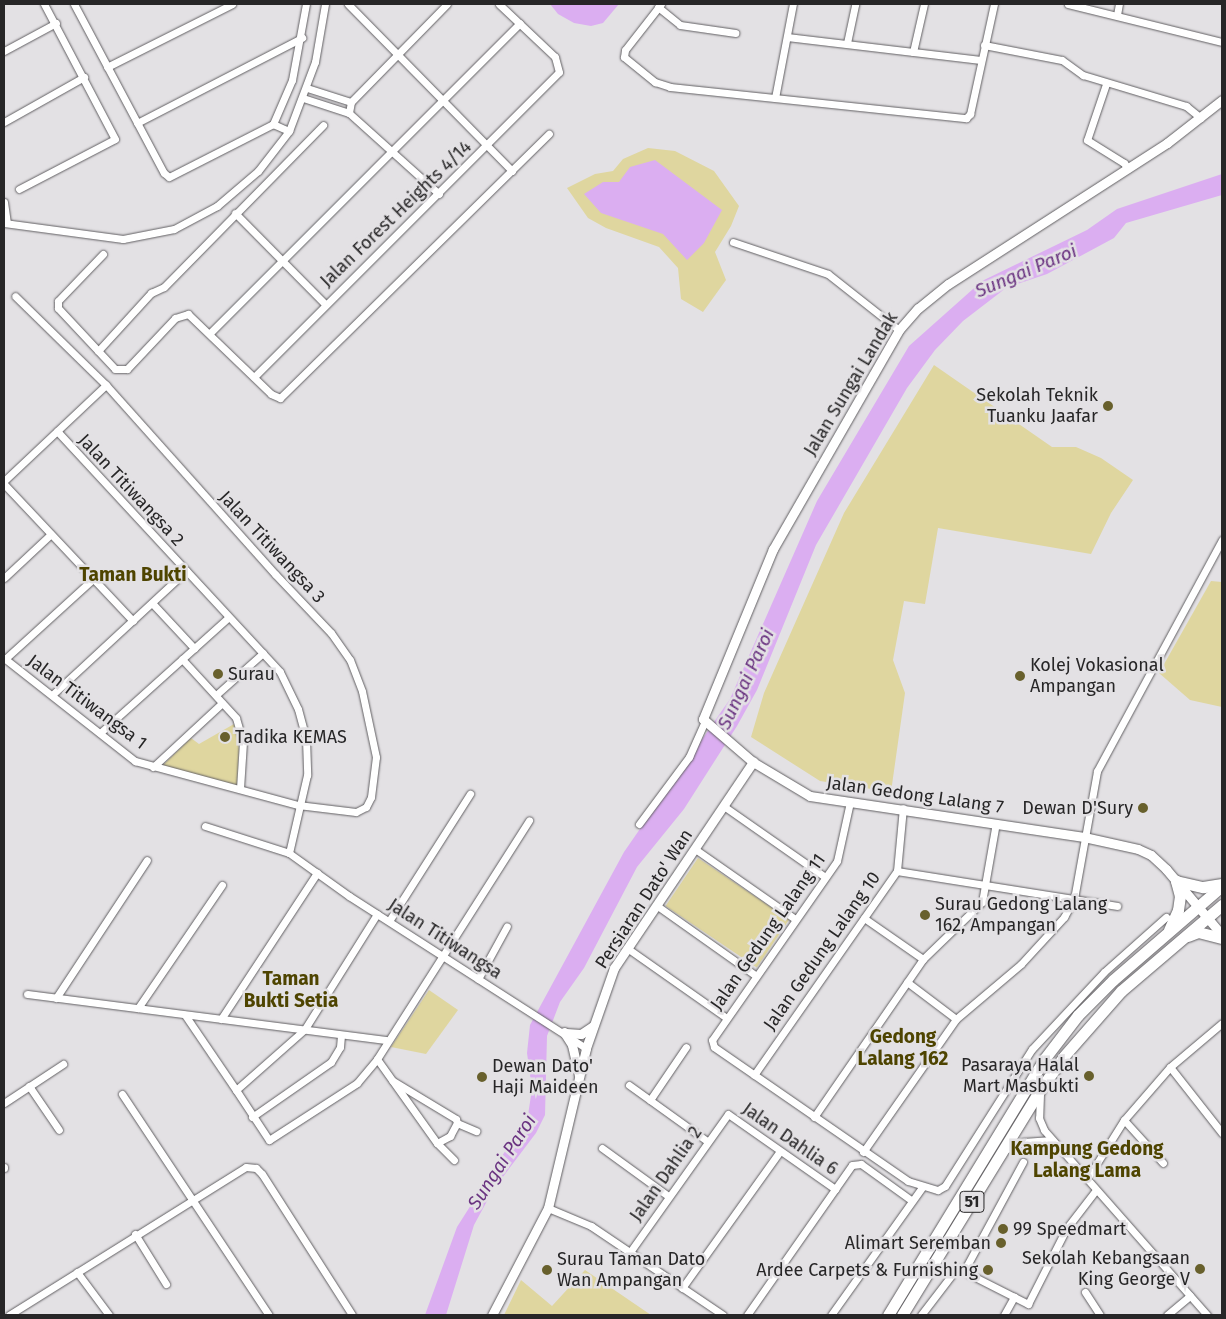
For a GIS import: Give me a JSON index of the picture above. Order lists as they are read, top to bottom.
{
  "streets": {
    "highway": ["51"],
    "street": [
      "Jalan Forest Heights 4/14",
      "Jalan Sungai Landak",
      "Jalan Titiwangsa 2",
      "Jalan Titiwangsa 3",
      "Jalan Titiwangsa 1",
      "Jalan Gedong Lalang 7",
      "Persiaran Dato' Wan",
      "Jalan Gedung Lalang 11",
      "Jalan Titiwangsa",
      "Jalan Gedung Lalang 10",
      "Jalan Dahlia 6",
      "Jalan Dahlia 2"
    ]
  },
  "crossings": [
    ["Jalan Sungai Landak", "Jalan Gedong Lalang 7"],
    ["Jalan Titiwangsa 2", "Jalan Titiwangsa 3"],
    ["Jalan Titiwangsa 2", "Jalan Titiwangsa 1"],
    ["Jalan Titiwangsa 2", "Jalan Titiwangsa"],
    ["Jalan Titiwangsa 3", "Jalan Titiwangsa 1"],
    ["Jalan Gedong Lalang 7", "Persiaran Dato' Wan"],
    ["Jalan Gedong Lalang 7", "Jalan Gedung Lalang 11"],
    ["Jalan Gedong Lalang 7", "Jalan Gedung Lalang 10"],
    ["Jalan Gedong Lalang 7", "51"],
    ["Persiaran Dato' Wan", "Jalan Titiwangsa"],
    ["Jalan Gedung Lalang 11", "Jalan Gedung Lalang 10"],
    ["Jalan Dahlia 6", "Jalan Dahlia 2"]
  ],
  "districts": [
    "Taman Bukti",
    "Taman Bukti Setia",
    "Gedong Lalang 162",
    "Kampung Gedong Lalang Lama"
  ],
  "water": ["Sungai Paroi"],
  "places": [
    "Sekolah Teknik Tuanku Jaafar",
    "Surau",
    "Kolej Vokasional Ampangan",
    "Tadika KEMAS",
    "Dewan D'Sury",
    "Surau Gedong Lalang 162, Ampangan",
    "Pasaraya Halal Mart Masbukti",
    "Dewan Dato' Haji Maideen",
    "99 Speedmart",
    "Alimart Seremban",
    "Sekolah Kebangsaan King George V",
    "Surau Taman Dato Wan Ampangan",
    "Ardee Carpets & Furnishing"
  ]
}
